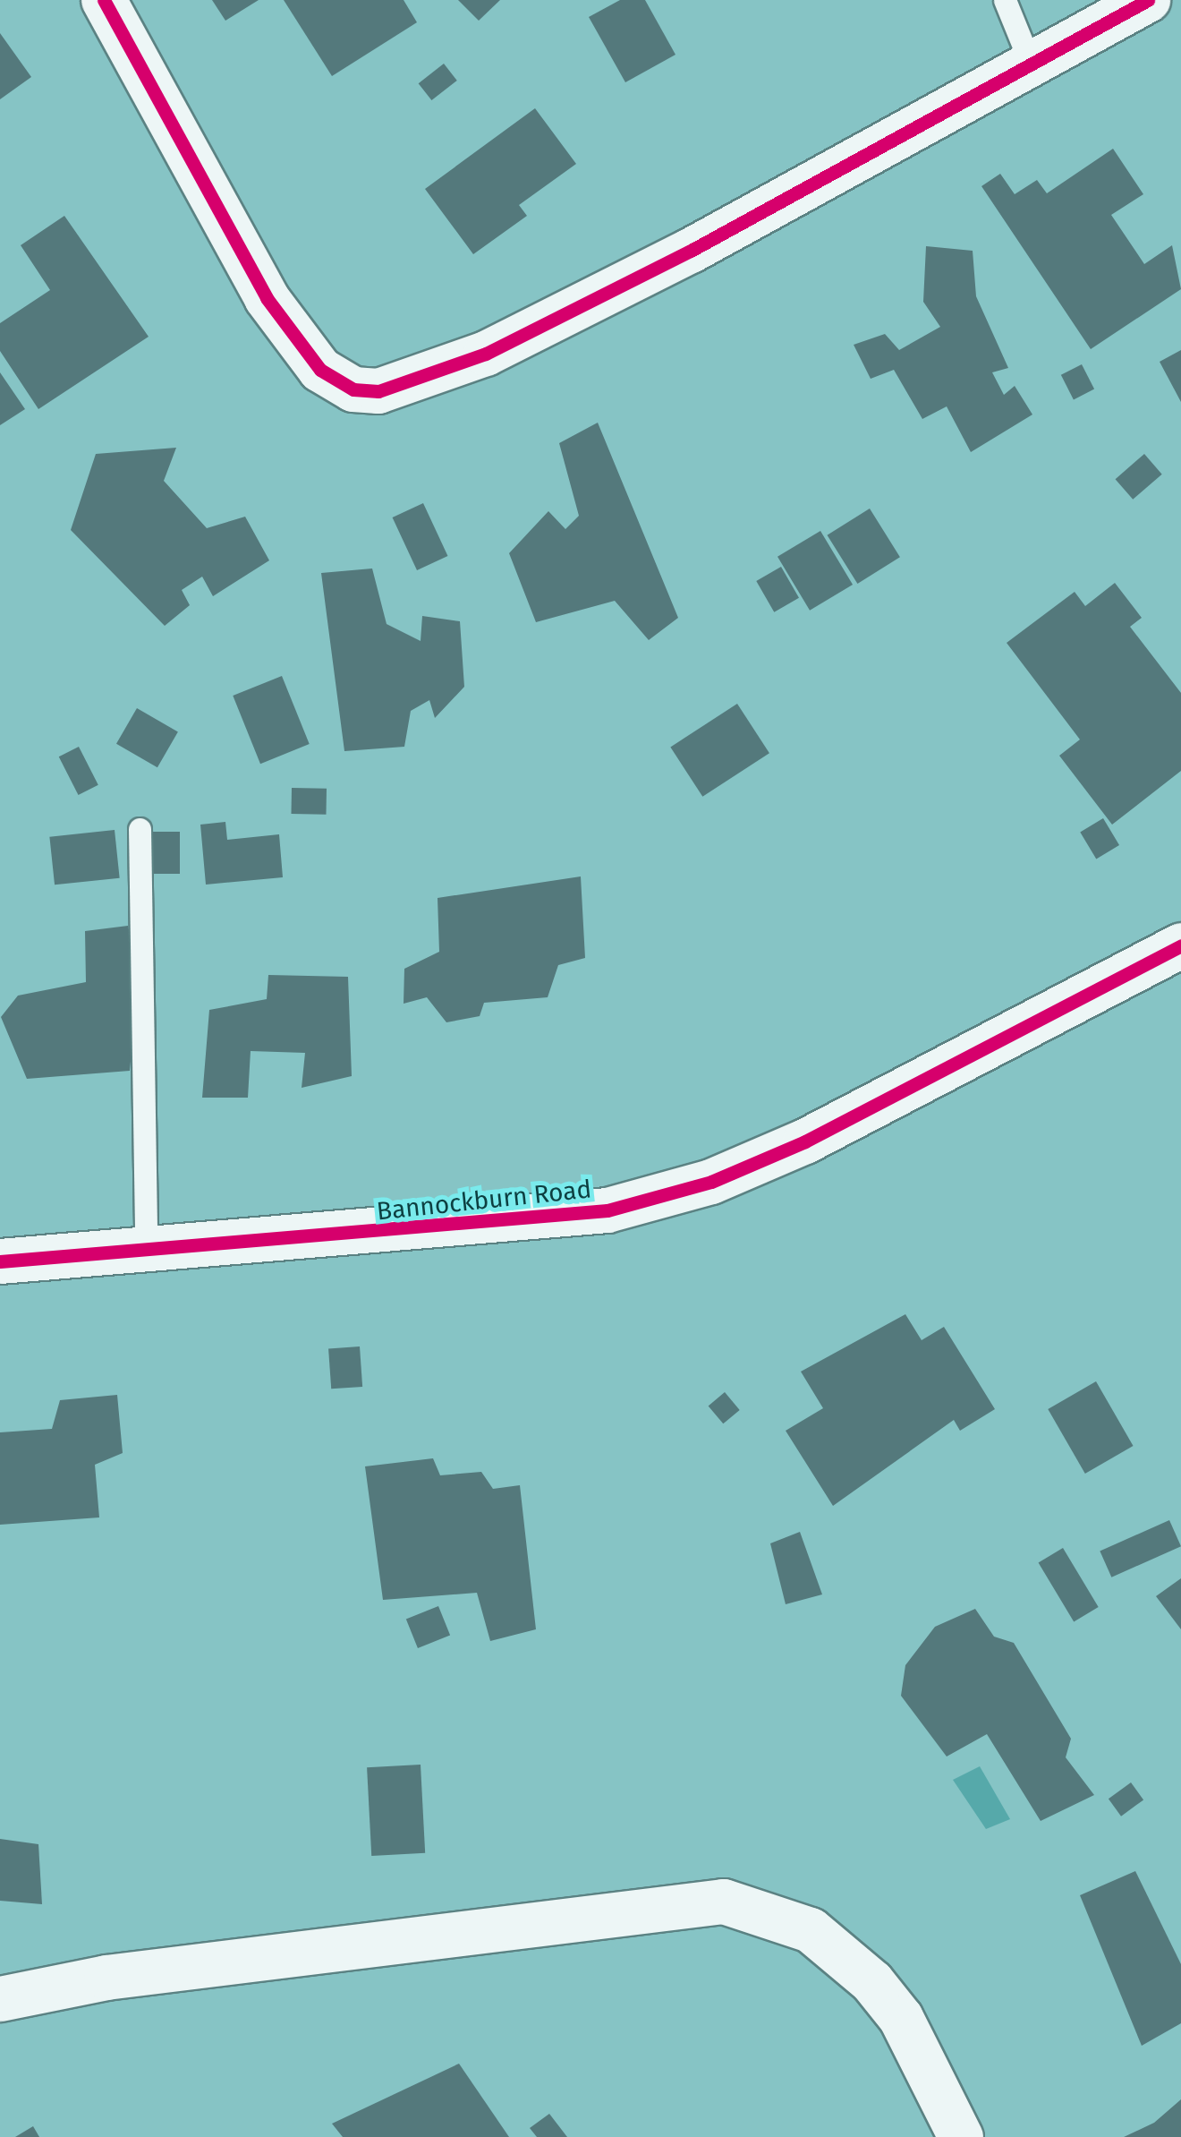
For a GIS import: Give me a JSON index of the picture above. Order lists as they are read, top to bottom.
{
  "streets": {
    "street": ["Bannockburn Road"]
  }
}
